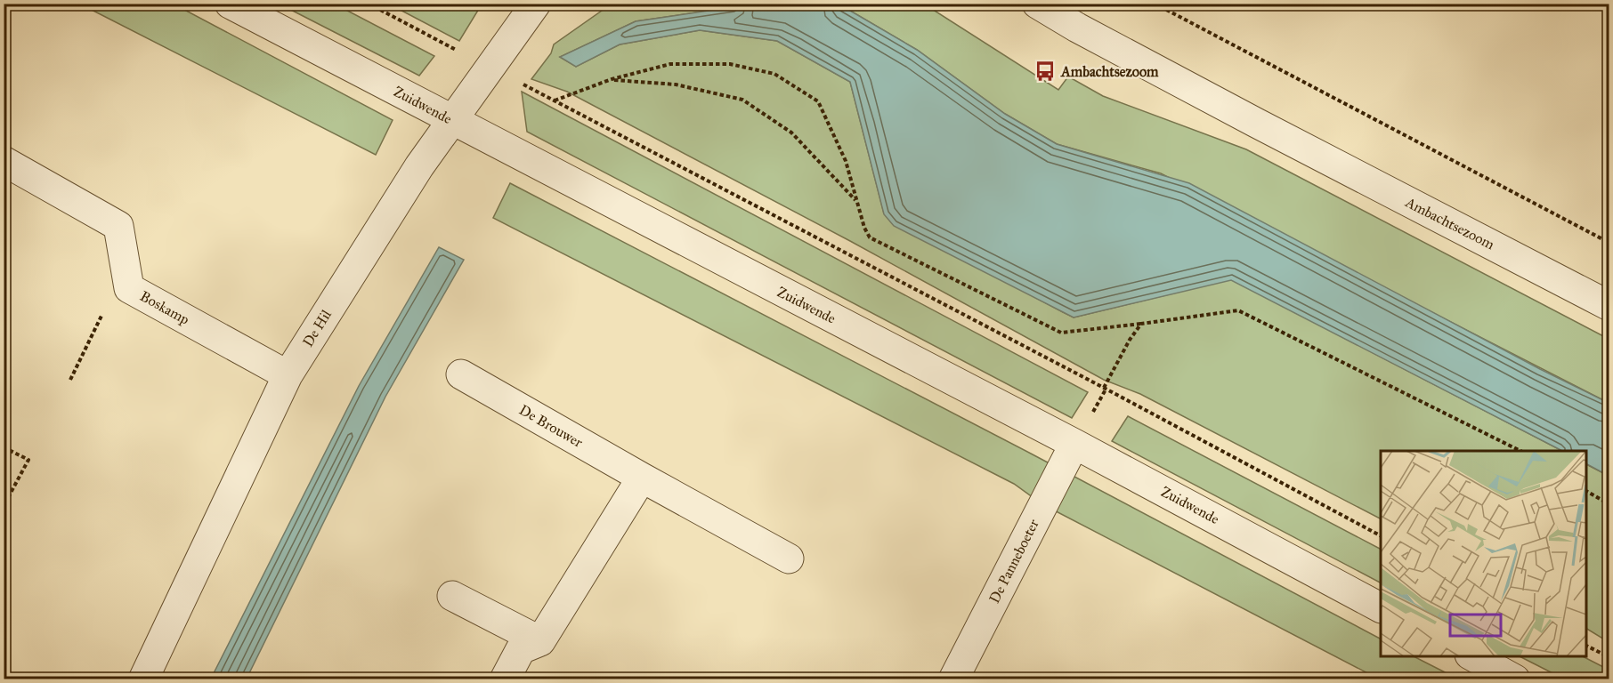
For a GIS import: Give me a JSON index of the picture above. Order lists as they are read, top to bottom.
{
  "streets": {
    "street": [
      "Zuidwende",
      "Ambachtsezoom",
      "Boskamp",
      "De Hil",
      "De Brouwer",
      "De Panneboeter"
    ]
  },
  "crossings": [
    ["Zuidwende", "De Hil"],
    ["Zuidwende", "De Panneboeter"],
    ["Boskamp", "De Hil"]
  ],
  "places": {
    "bus stop": ["Ambachtsezoom"]
  }
}
